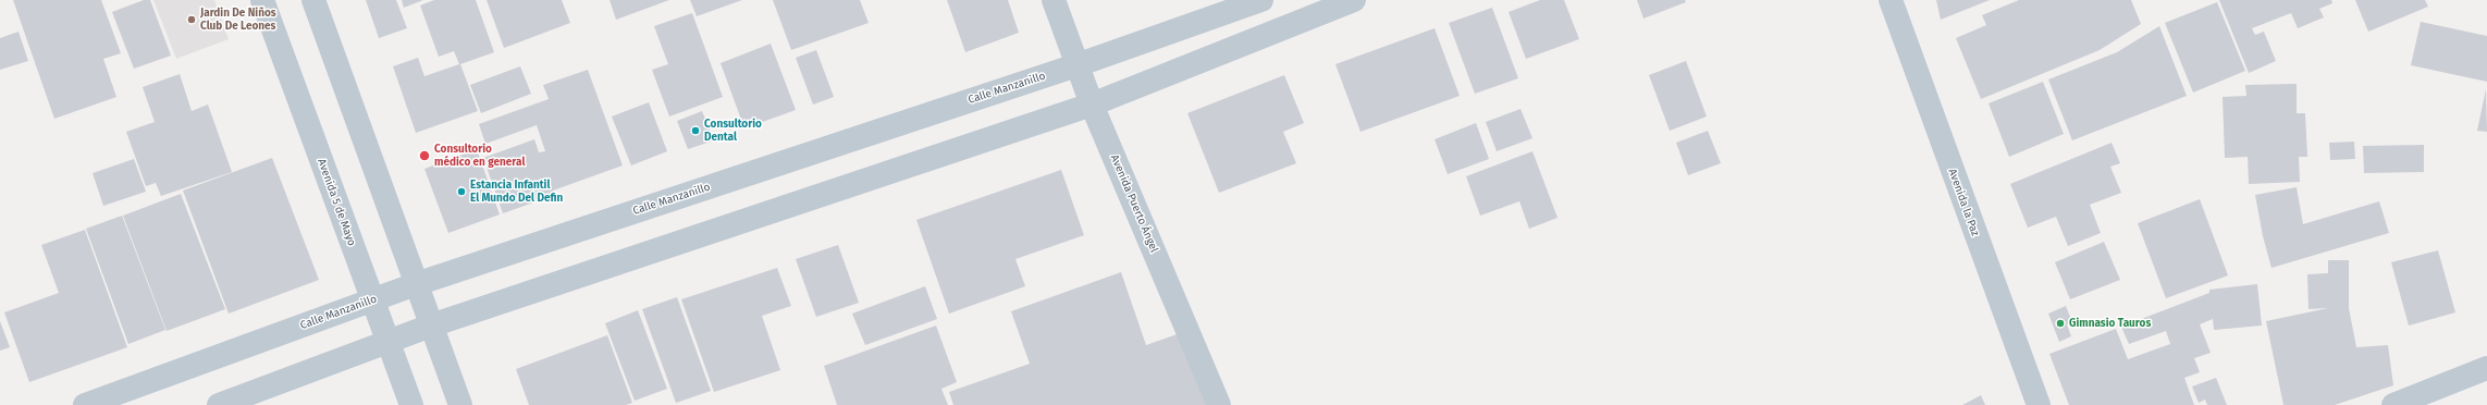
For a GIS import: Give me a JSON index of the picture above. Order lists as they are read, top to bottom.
{
  "streets": {
    "street": [
      "Calle Manzanillo",
      "Avenida 5 de Mayo",
      "Avenida la Paz",
      "Avenida Puerto Ángel"
    ]
  },
  "crossings": [
    ["Calle Manzanillo", "Avenida 5 de Mayo"],
    ["Calle Manzanillo", "Avenida Puerto Ángel"]
  ],
  "places": [
    "Jardin De Niños Club De Leones",
    "Consultorio Dental",
    "Consultorio médico en general",
    "Estancia Infantil El Mundo Del Defin",
    "Gimnasio Tauros"
  ]
}
